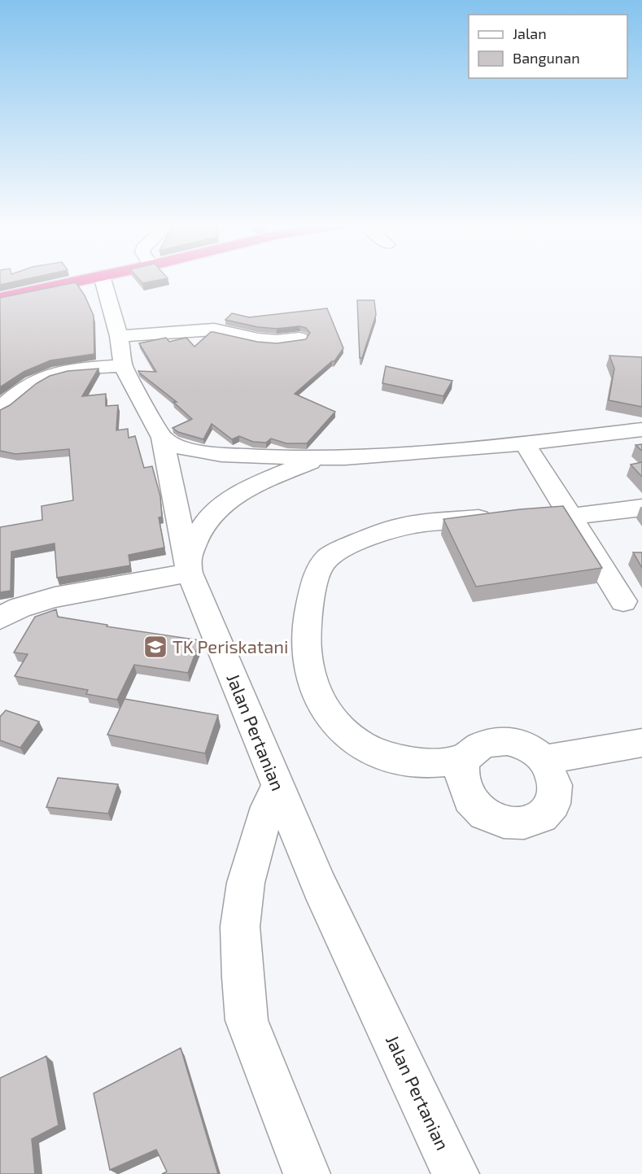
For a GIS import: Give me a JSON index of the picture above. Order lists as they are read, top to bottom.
{
  "streets": {
    "street": ["Jalan Pertanian"]
  },
  "places": {
    "school or university": ["TK Periskatani"]
  },
  "legend": ["Jalan", "Bangunan"]
}
